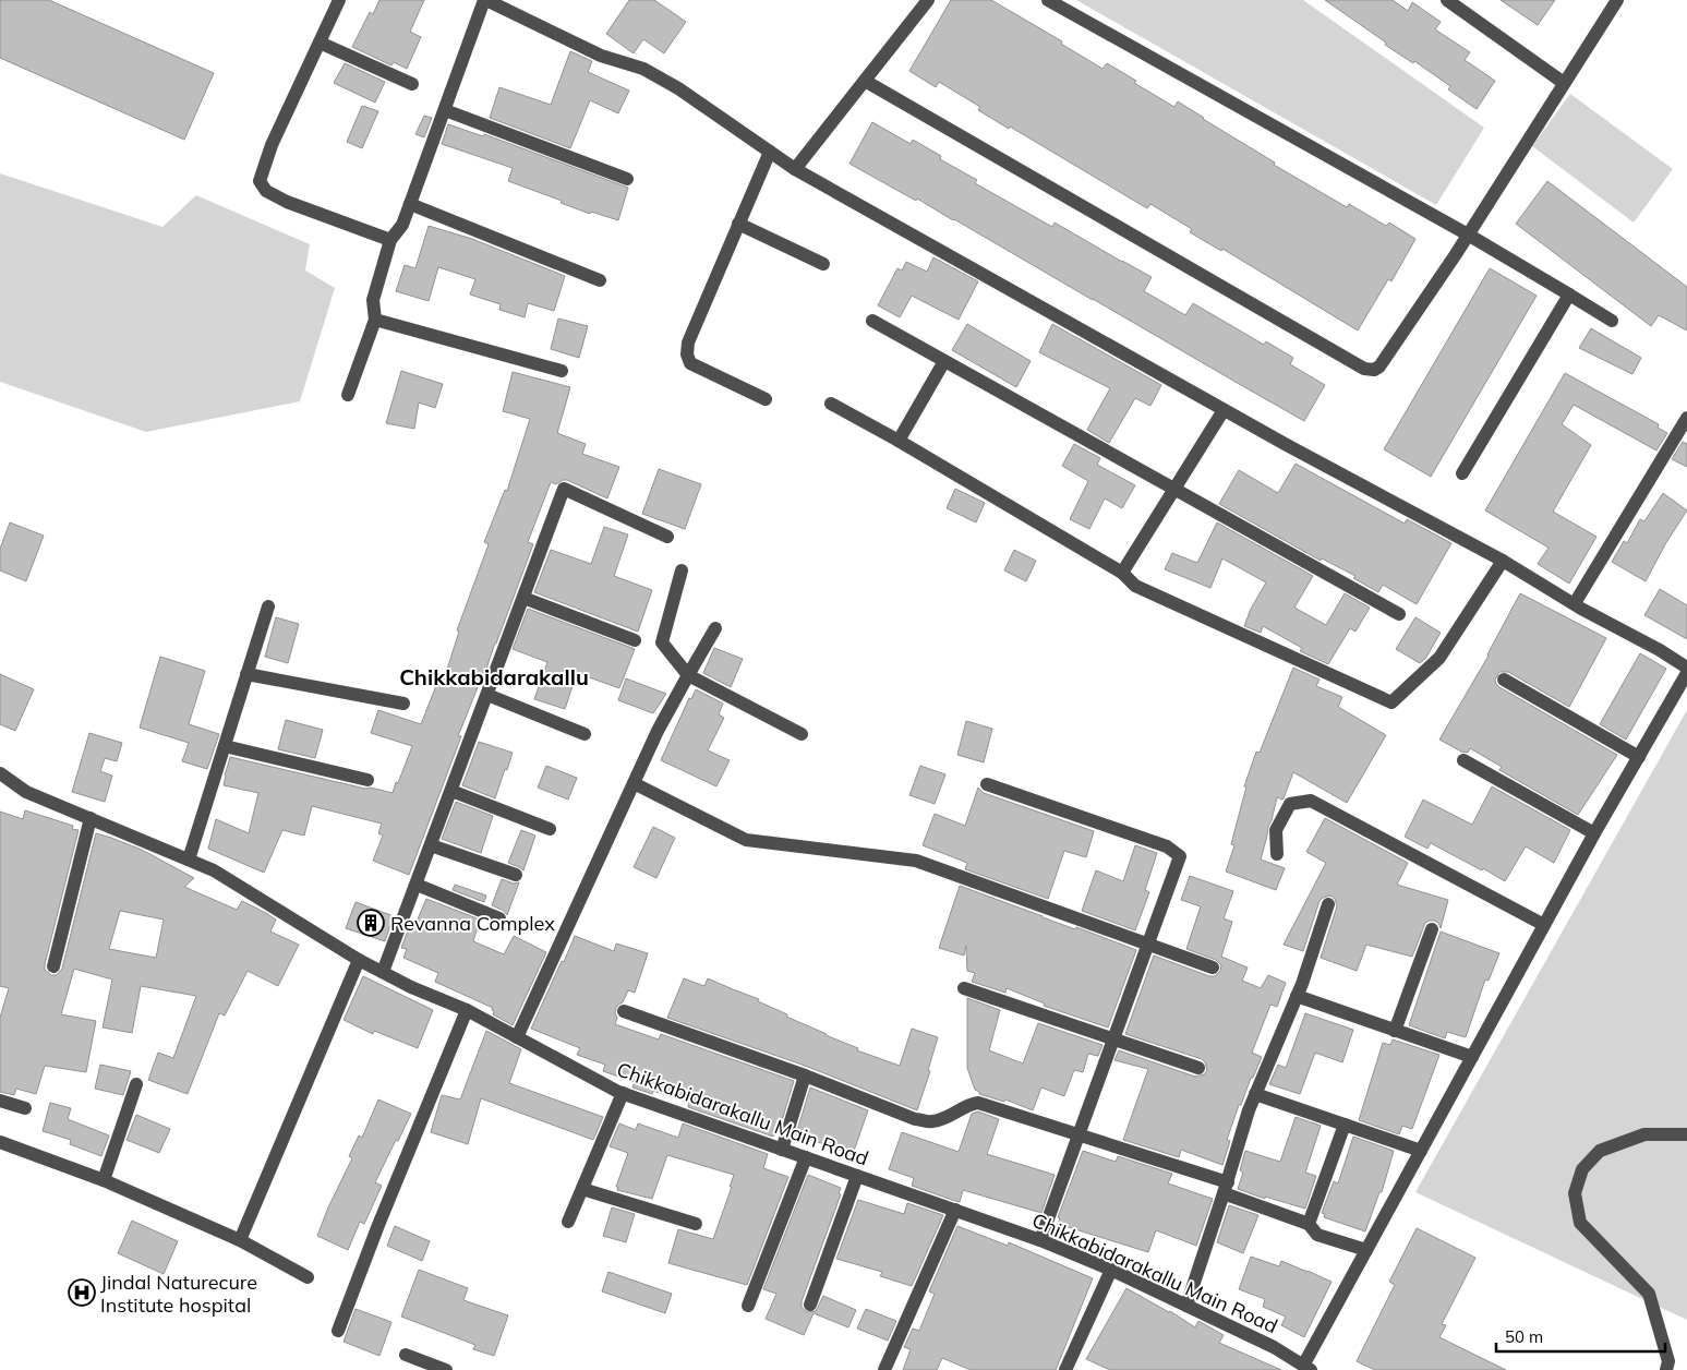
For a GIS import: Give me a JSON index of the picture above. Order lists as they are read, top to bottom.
{
  "streets": {
    "street": ["Chikkabidarakallu Main Road"]
  },
  "districts": ["Chikkabidarakallu"],
  "places": {
    "building": ["Revanna Complex"],
    "hospital": ["Jindal Naturecure Institute hospital"]
  },
  "scale_bar": "50 m"
}
